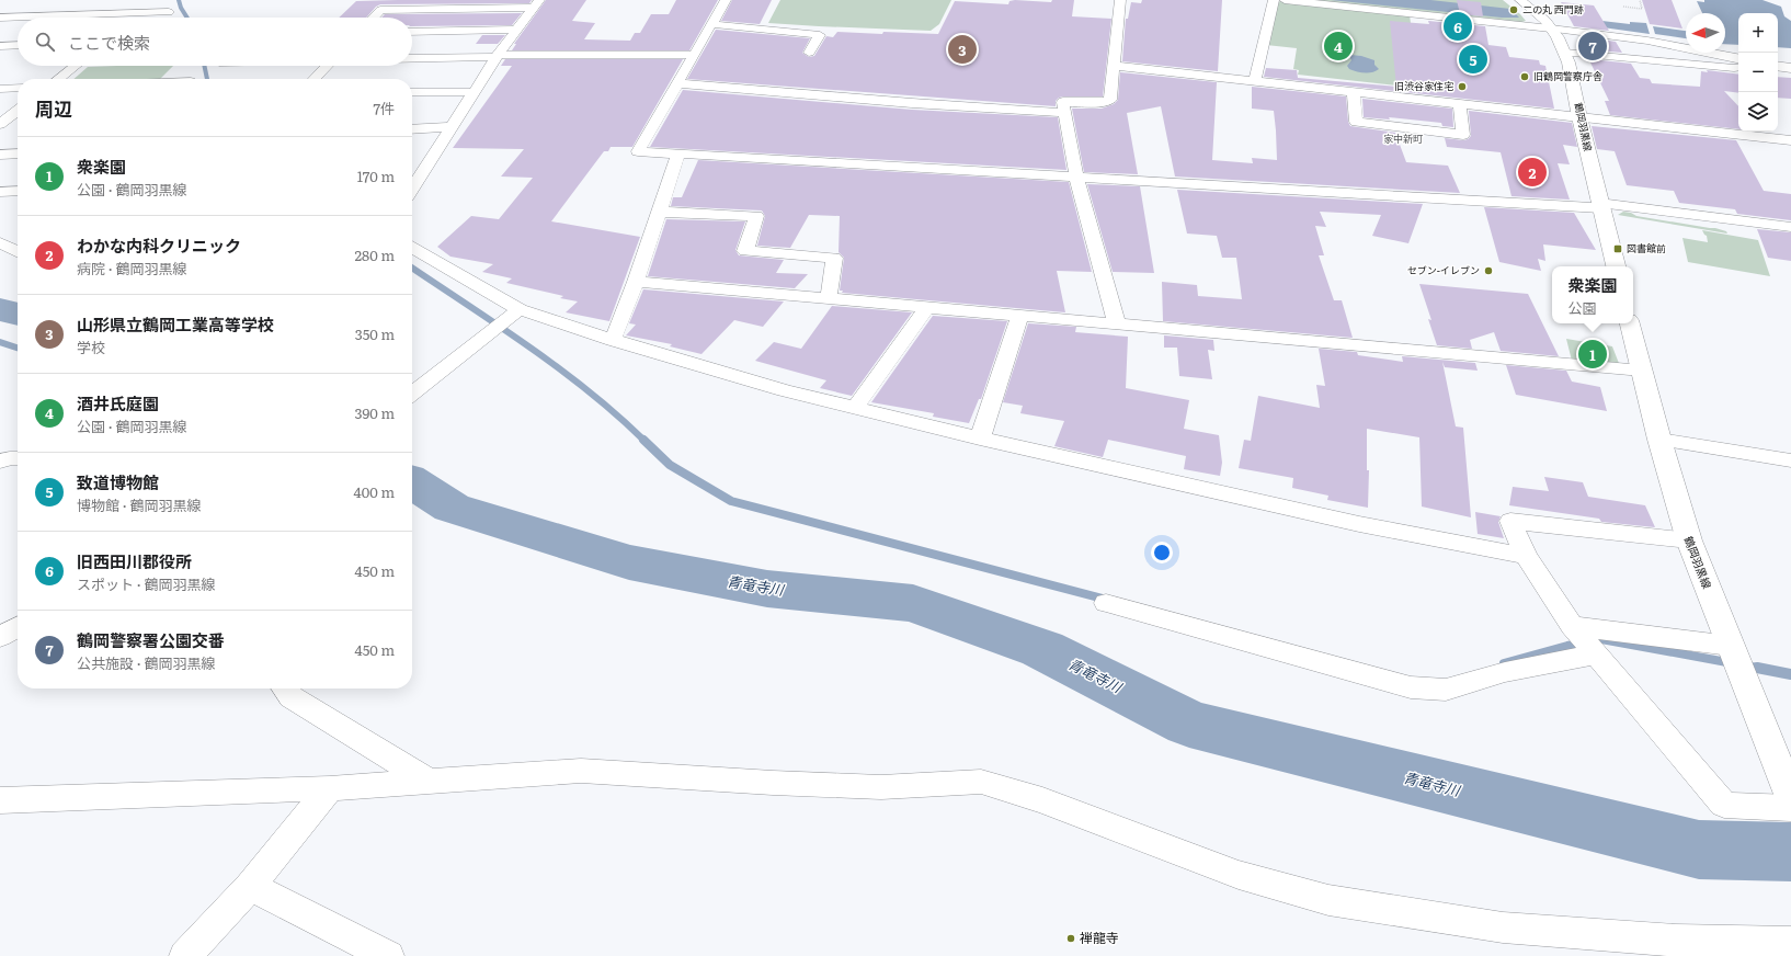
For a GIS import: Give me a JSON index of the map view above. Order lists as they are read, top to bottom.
{
  "streets": {
    "main road": ["鶴岡羽黒線"]
  },
  "districts": ["家中新町"],
  "water": ["青竜寺川"],
  "places": {
    "other": [
      "二の丸 西門跡",
      "旧鶴岡警察庁舎",
      "旧渋谷家住宅",
      "セブン-イレブン",
      "禅龍寺"
    ],
    "transit": ["図書館前"]
  },
  "north": "left",
  "page": {
    "pins": [
      "6",
      "4",
      "7",
      "3",
      "5",
      "2",
      "1"
    ],
    "map_buttons": ["+", "−"],
    "search": "ここで検索",
    "heading": ["周辺", "7件"],
    "list": [
      {
        "mark": "1",
        "name": "衆楽園",
        "note": "公園 · 鶴岡羽黒線",
        "value": "170 m"
      },
      {
        "mark": "2",
        "name": "わかな内科クリニック",
        "note": "病院 · 鶴岡羽黒線",
        "value": "280 m"
      },
      {
        "mark": "3",
        "name": "山形県立鶴岡工業高等学校",
        "note": "学校",
        "value": "350 m"
      },
      {
        "mark": "4",
        "name": "酒井氏庭園",
        "note": "公園 · 鶴岡羽黒線",
        "value": "390 m"
      },
      {
        "mark": "5",
        "name": "致道博物館",
        "note": "博物館 · 鶴岡羽黒線",
        "value": "400 m"
      },
      {
        "mark": "6",
        "name": "旧西田川郡役所",
        "note": "スポット · 鶴岡羽黒線",
        "value": "450 m"
      },
      {
        "mark": "7",
        "name": "鶴岡警察署公園交番",
        "note": "公共施設 · 鶴岡羽黒線",
        "value": "450 m"
      }
    ],
    "popup": ["衆楽園", "公園"]
  }
}
